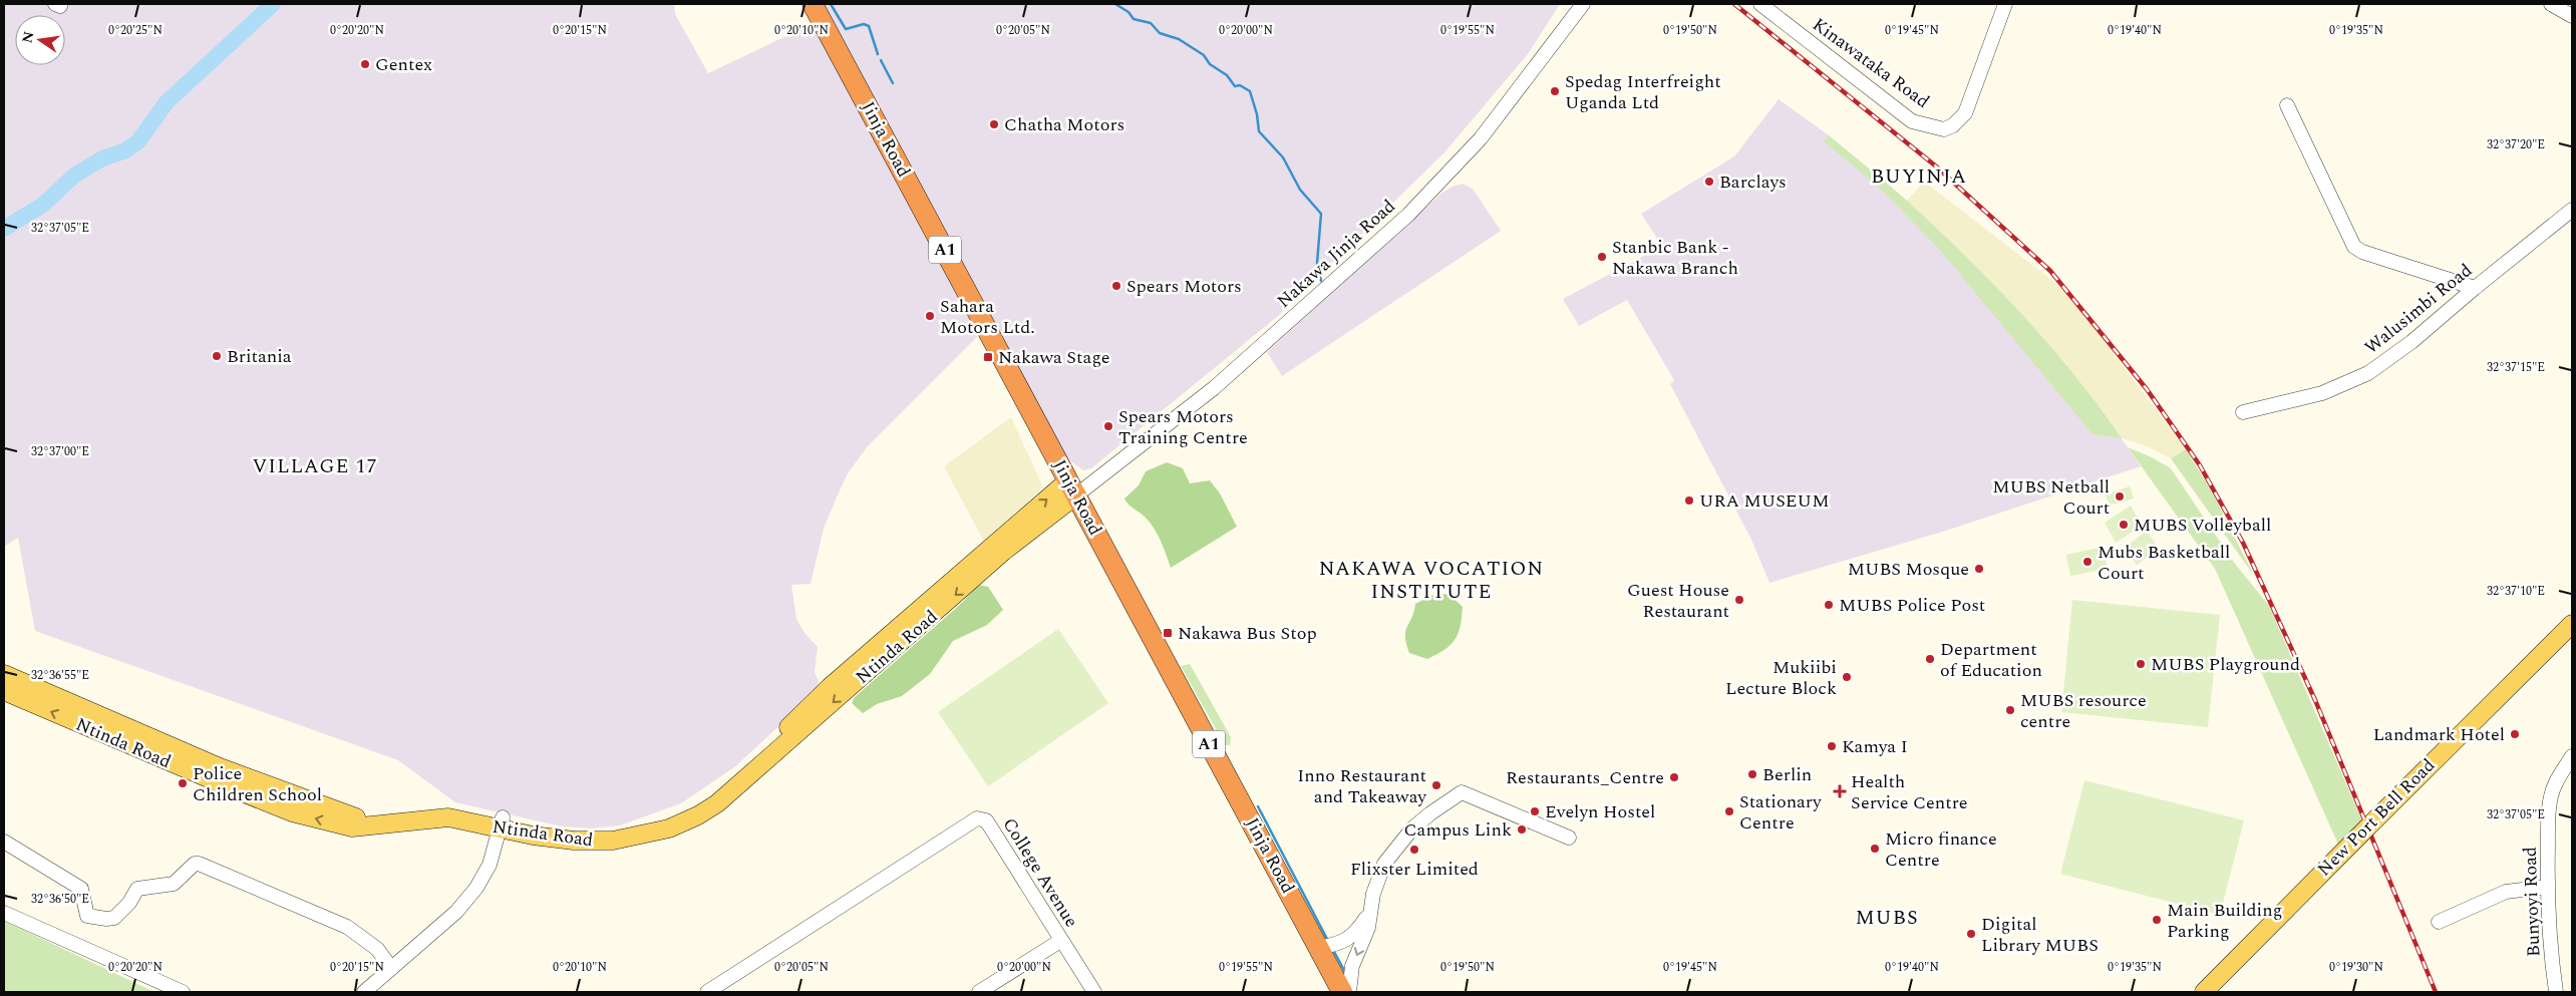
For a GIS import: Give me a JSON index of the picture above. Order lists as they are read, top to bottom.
{
  "streets": {
    "highway": ["Jinja Road", "A1"],
    "main road": ["Ntinda Road", "New Port Bell Road"],
    "street": [
      "Kinawataka Road",
      "Nakawa Jinja Road",
      "Walusimbi Road",
      "College Avenue",
      "Bunyoyi Road"
    ]
  },
  "crossings": [
    ["Jinja Road", "Nakawa Jinja Road"],
    ["Jinja Road", "Ntinda Road"],
    ["Nakawa Jinja Road", "Ntinda Road"]
  ],
  "districts": [
    "BUYINJA",
    "VILLAGE 17",
    "NAKAWA VOCATION INSTITUTE",
    "MUBS"
  ],
  "places": {
    "other": [
      "Gentex",
      "Spedag Interfreight Uganda Ltd",
      "Chatha Motors",
      "Barclays",
      "Stanbic Bank - Nakawa Branch",
      "Spears Motors",
      "Sahara Motors Ltd.",
      "Britania",
      "Spears Motors Training Centre",
      "MUBS Netball Court",
      "URA MUSEUM",
      "MUBS Volleyball",
      "Mubs Basketball Court",
      "MUBS Mosque",
      "Guest House Restaurant",
      "MUBS Police Post",
      "Department of Education",
      "MUBS Playground",
      "Mukiibi Lecture Block",
      "MUBS resource centre",
      "Landmark Hotel",
      "Kamya I",
      "Berlin",
      "Restaurants_Centre",
      "Police Children School",
      "Inno Restaurant and Takeaway",
      "Evelyn Hostel",
      "Stationary Centre",
      "Campus Link",
      "Micro finance Centre",
      "Flixster Limited",
      "Main Building Parking",
      "Digital Library MUBS"
    ],
    "transit": ["Nakawa Stage", "Nakawa Bus Stop"],
    "health": ["Health Service Centre"]
  },
  "north": "left",
  "coordinates": [
    "0°20'25\"N",
    "0°20'20\"N",
    "0°20'05\"N",
    "0°19'55\"N",
    "0°19'35\"N",
    "0°20'15\"N",
    "0°20'10\"N",
    "0°20'00\"N",
    "0°19'50\"N",
    "0°19'45\"N",
    "0°19'40\"N",
    "32°37'20\"E",
    "32°37'05\"E",
    "32°37'15\"E",
    "32°37'00\"E",
    "32°37'10\"E",
    "32°36'55\"E",
    "32°36'50\"E",
    "0°19'30\"N"
  ]
}
